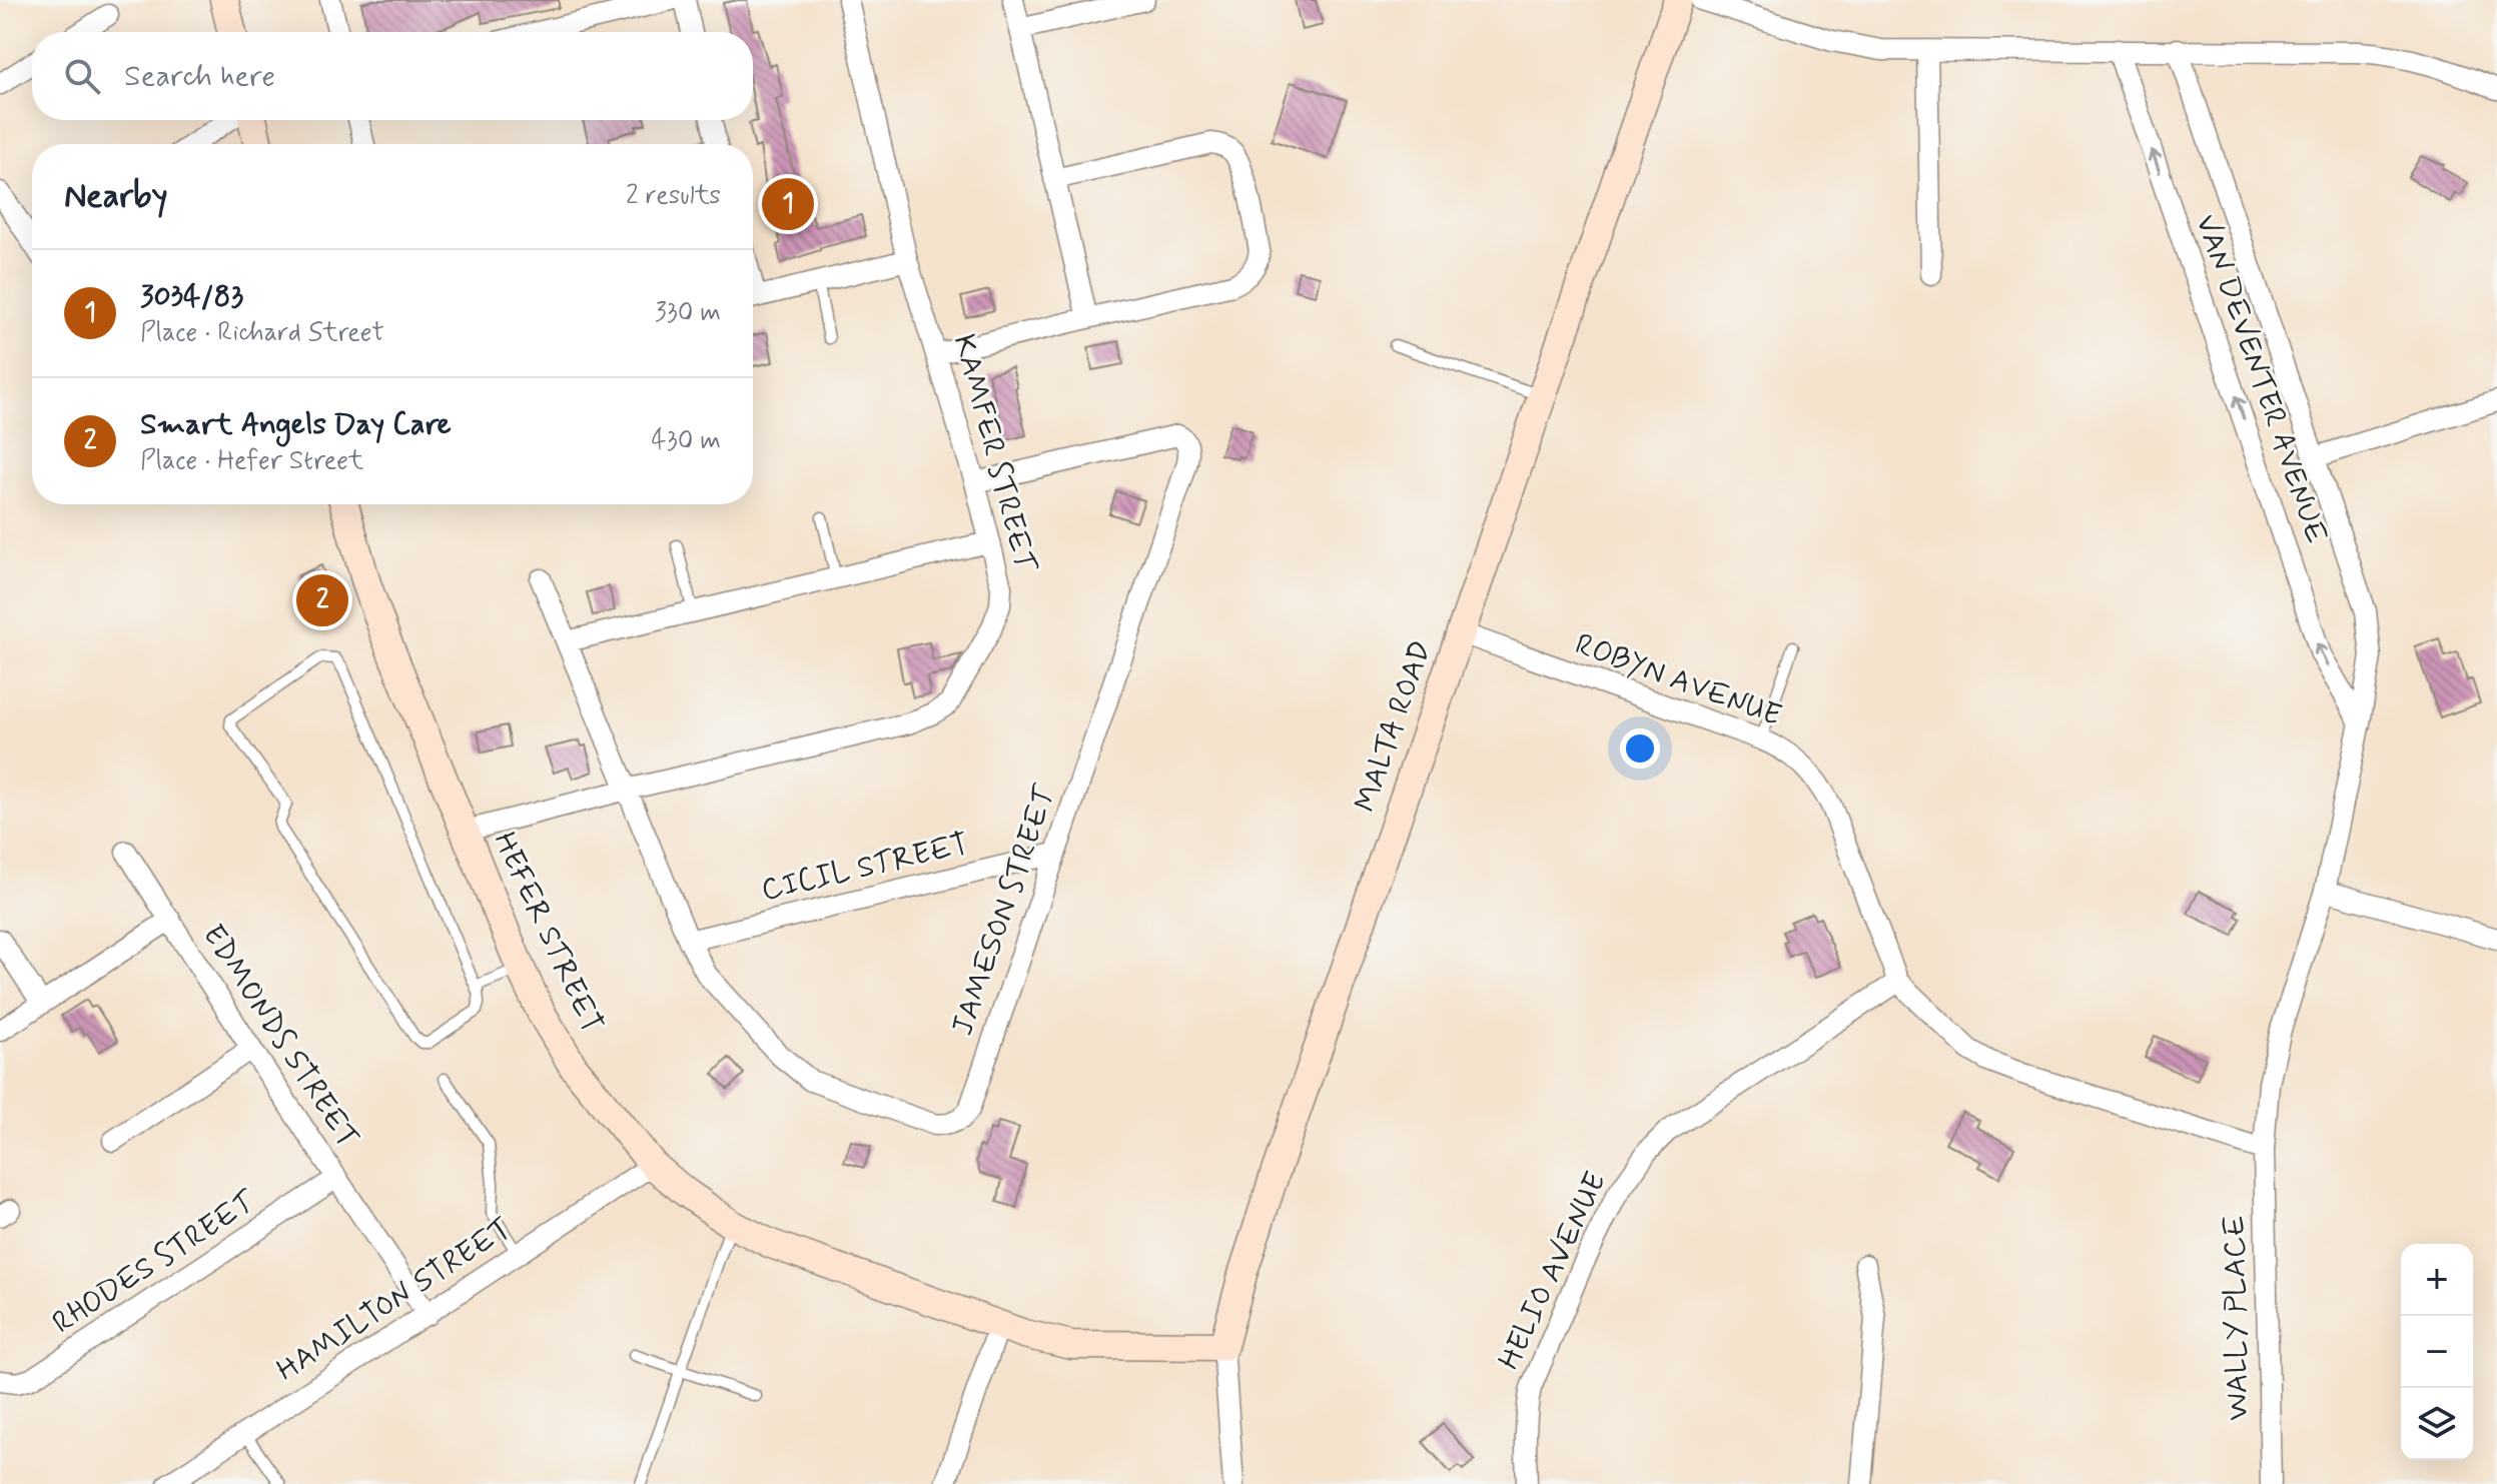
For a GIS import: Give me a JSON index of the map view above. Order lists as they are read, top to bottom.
{
  "streets": {
    "street": [
      "VAN DEVENTER AVENUE",
      "KAMFER STREET",
      "ROBYN AVENUE",
      "MALTA ROAD",
      "CICIL STREET",
      "JAMESON STREET",
      "HEFER STREET",
      "EDMONDS STREET",
      "RHODES STREET",
      "HELIO AVENUE",
      "HAMILTON STREET",
      "WALLY PLACE"
    ]
  },
  "crossings": [
    ["VAN DEVENTER AVENUE", "ROBYN AVENUE"],
    ["VAN DEVENTER AVENUE", "WALLY PLACE"],
    ["KAMFER STREET", "JAMESON STREET"],
    ["KAMFER STREET", "HEFER STREET"],
    ["ROBYN AVENUE", "MALTA ROAD"],
    ["ROBYN AVENUE", "HELIO AVENUE"],
    ["ROBYN AVENUE", "WALLY PLACE"],
    ["MALTA ROAD", "HEFER STREET"],
    ["CICIL STREET", "JAMESON STREET"],
    ["HEFER STREET", "HAMILTON STREET"],
    ["EDMONDS STREET", "RHODES STREET"],
    ["EDMONDS STREET", "HAMILTON STREET"]
  ],
  "page": {
    "search": "Search here",
    "heading": ["Nearby", "2 results"],
    "pins": ["1", "2"],
    "list": [
      {
        "mark": "1",
        "name": "3034/83",
        "note": "Place · Richard Street",
        "value": "330 m"
      },
      {
        "mark": "2",
        "name": "Smart Angels Day Care",
        "note": "Place · Hefer Street",
        "value": "430 m"
      }
    ],
    "map_buttons": ["+", "−"]
  }
}
